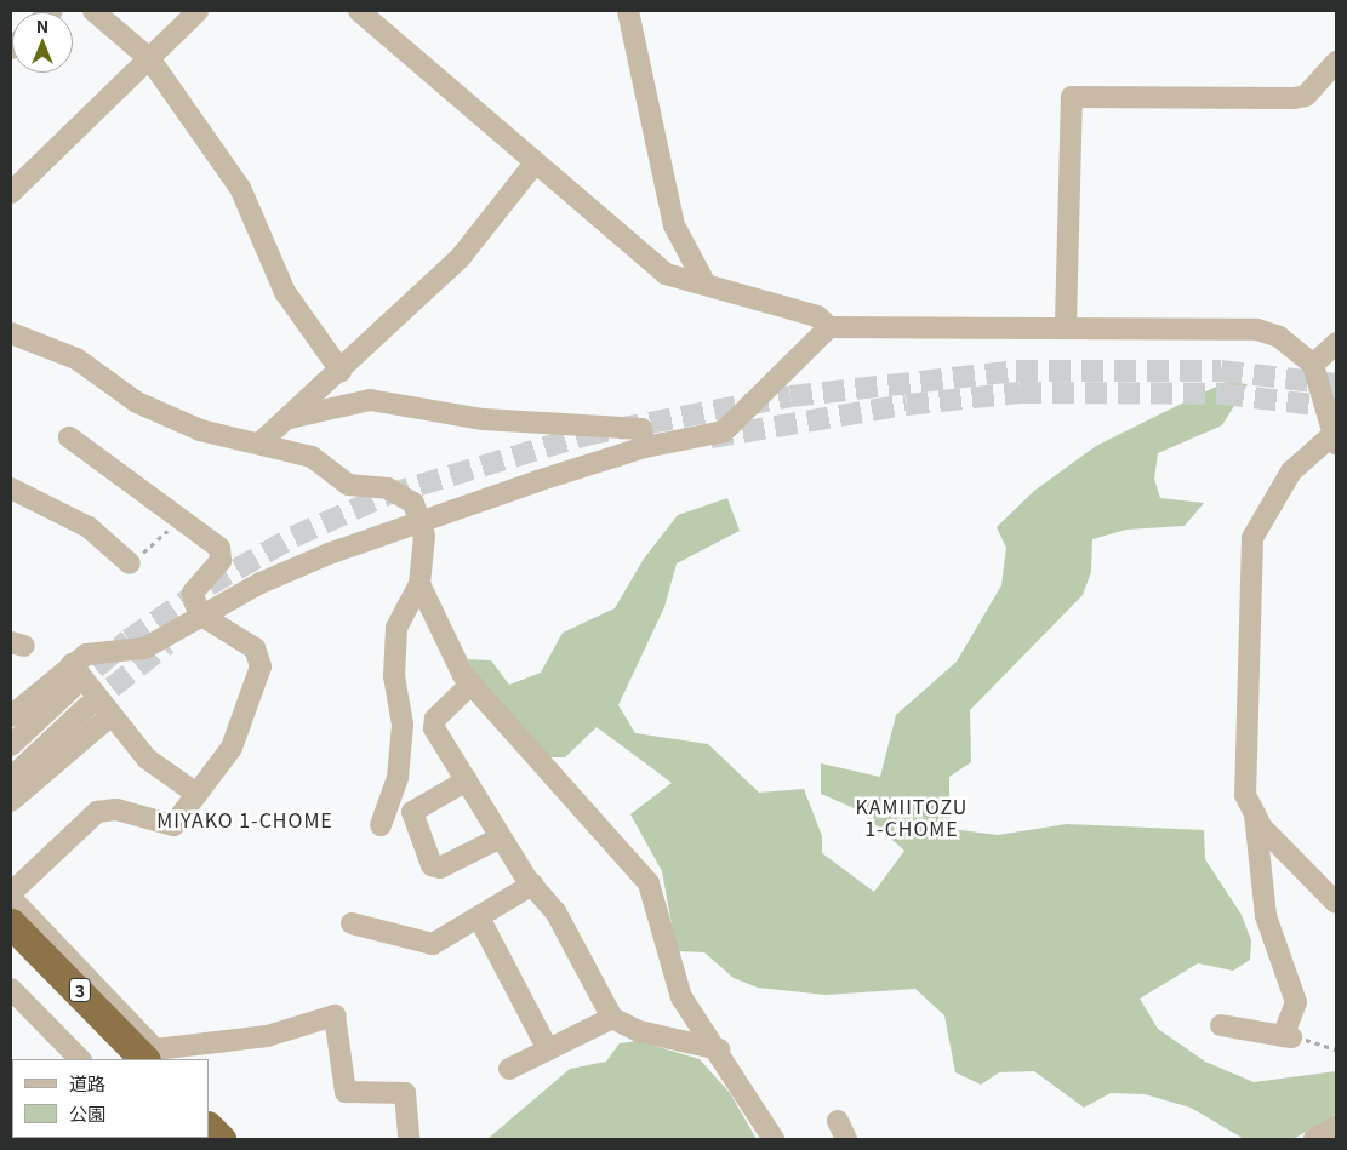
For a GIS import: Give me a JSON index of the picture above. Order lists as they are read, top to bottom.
{
  "streets": {
    "highway": ["3"]
  },
  "districts": ["KAMIITOZU 1-CHOME", "MIYAKO 1-CHOME"],
  "legend": ["道路", "公園"],
  "north": "top"
}
